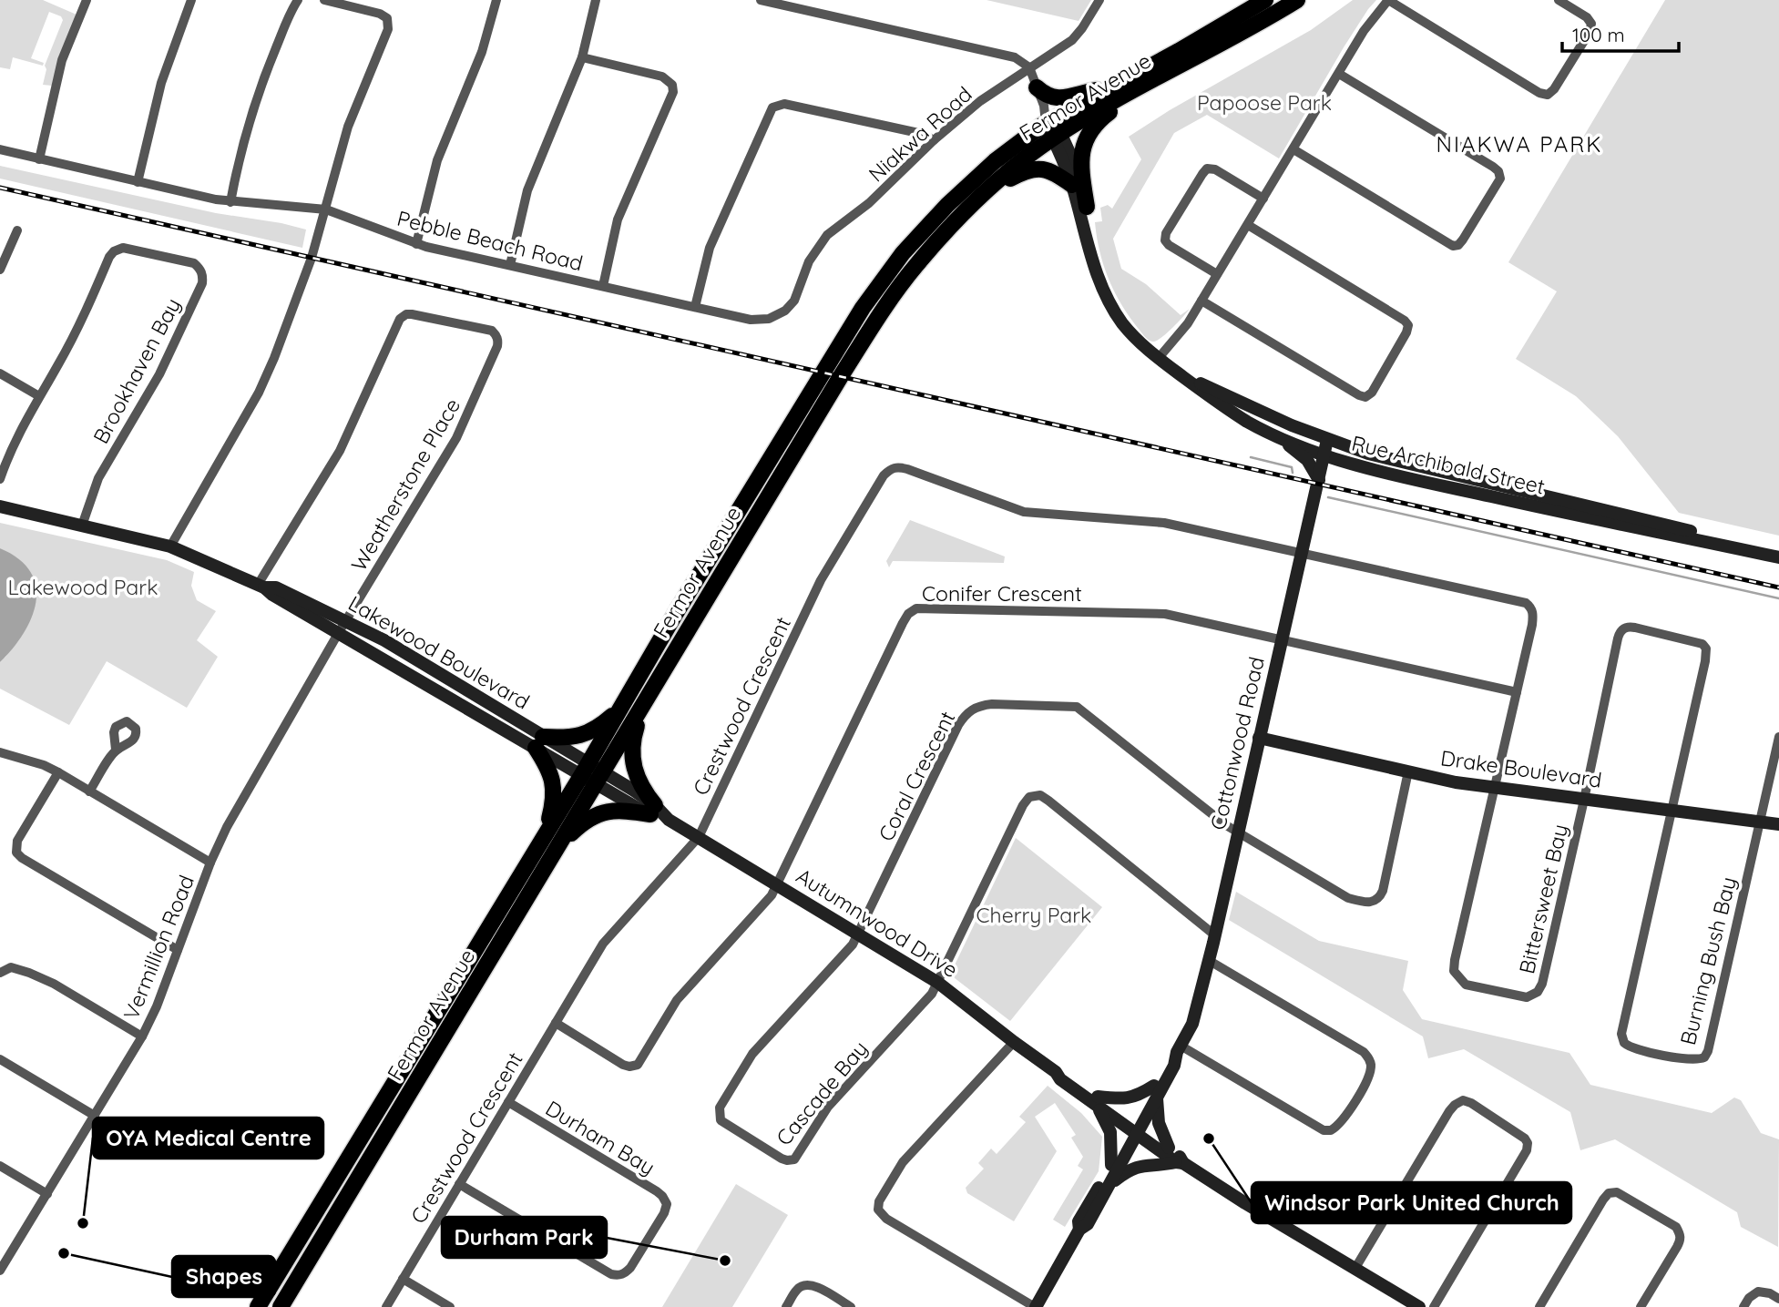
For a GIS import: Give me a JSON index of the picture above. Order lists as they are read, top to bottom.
{
  "streets": {
    "highway": ["Fermor Avenue"],
    "street": [
      "Niakwa Road",
      "Pebble Beach Road",
      "Brookhaven Bay",
      "Rue Archibald Street",
      "Weatherstone Place",
      "Conifer Crescent",
      "Lakewood Boulevard",
      "Crestwood Crescent",
      "Cottonwood Road",
      "Drake Boulevard",
      "Coral Crescent",
      "Bittersweet Bay",
      "Autumnwood Drive",
      "Vermillion Road",
      "Burning Bush Bay",
      "Cascade Bay",
      "Durham Bay"
    ]
  },
  "crossings": [
    ["Fermor Avenue", "Rue Archibald Street"],
    ["Fermor Avenue", "Lakewood Boulevard"],
    ["Fermor Avenue", "Autumnwood Drive"],
    ["Niakwa Road", "Pebble Beach Road"],
    ["Niakwa Road", "Rue Archibald Street"],
    ["Brookhaven Bay", "Lakewood Boulevard"],
    ["Rue Archibald Street", "Cottonwood Road"],
    ["Weatherstone Place", "Lakewood Boulevard"],
    ["Weatherstone Place", "Vermillion Road"],
    ["Conifer Crescent", "Cottonwood Road"],
    ["Conifer Crescent", "Autumnwood Drive"],
    ["Lakewood Boulevard", "Autumnwood Drive"],
    ["Lakewood Boulevard", "Vermillion Road"],
    ["Crestwood Crescent", "Cottonwood Road"],
    ["Crestwood Crescent", "Autumnwood Drive"],
    ["Crestwood Crescent", "Durham Bay"],
    ["Cottonwood Road", "Drake Boulevard"],
    ["Cottonwood Road", "Coral Crescent"],
    ["Cottonwood Road", "Autumnwood Drive"],
    ["Drake Boulevard", "Coral Crescent"],
    ["Drake Boulevard", "Bittersweet Bay"],
    ["Drake Boulevard", "Burning Bush Bay"],
    ["Coral Crescent", "Autumnwood Drive"],
    ["Coral Crescent", "Cascade Bay"],
    ["Bittersweet Bay", "Burning Bush Bay"],
    ["Autumnwood Drive", "Cascade Bay"]
  ],
  "districts": ["NIAKWA PARK"],
  "parks": ["Papoose Park", "Lakewood Park", "Cherry Park"],
  "places": [
    "Windsor Park United Church",
    "OYA Medical Centre",
    "Shapes",
    "Durham Park"
  ],
  "scale_bar": "100 m"
}
